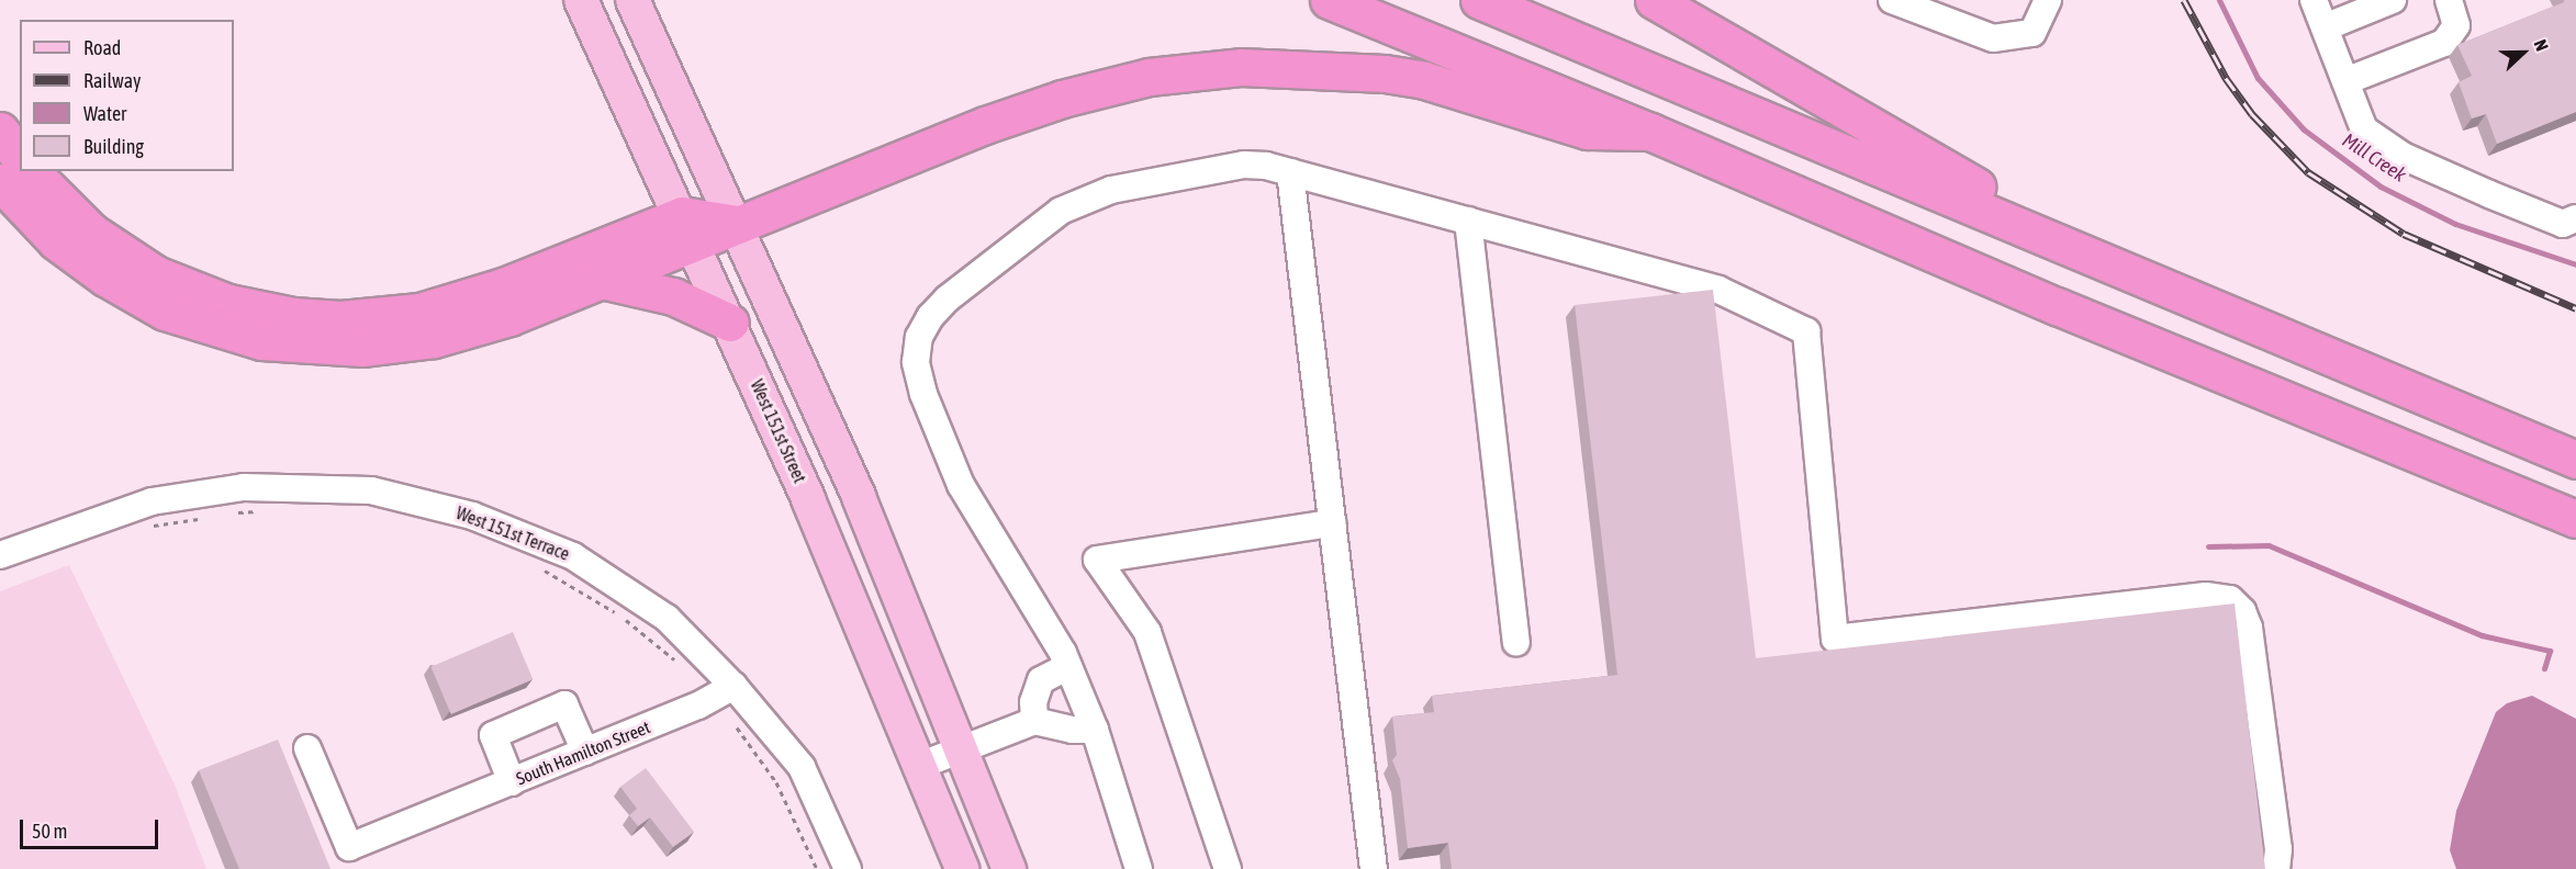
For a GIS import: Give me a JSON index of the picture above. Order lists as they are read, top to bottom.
{
  "streets": {
    "main road": ["West 151st Street"],
    "street": ["West 151st Terrace", "South Hamilton Street"]
  },
  "crossings": [
    ["West 151st Terrace", "South Hamilton Street"]
  ],
  "water": ["Mill Creek"],
  "legend": [
    "Road",
    "Railway",
    "Water",
    "Building"
  ],
  "scale_bar": "50 m",
  "north": "right"
}
